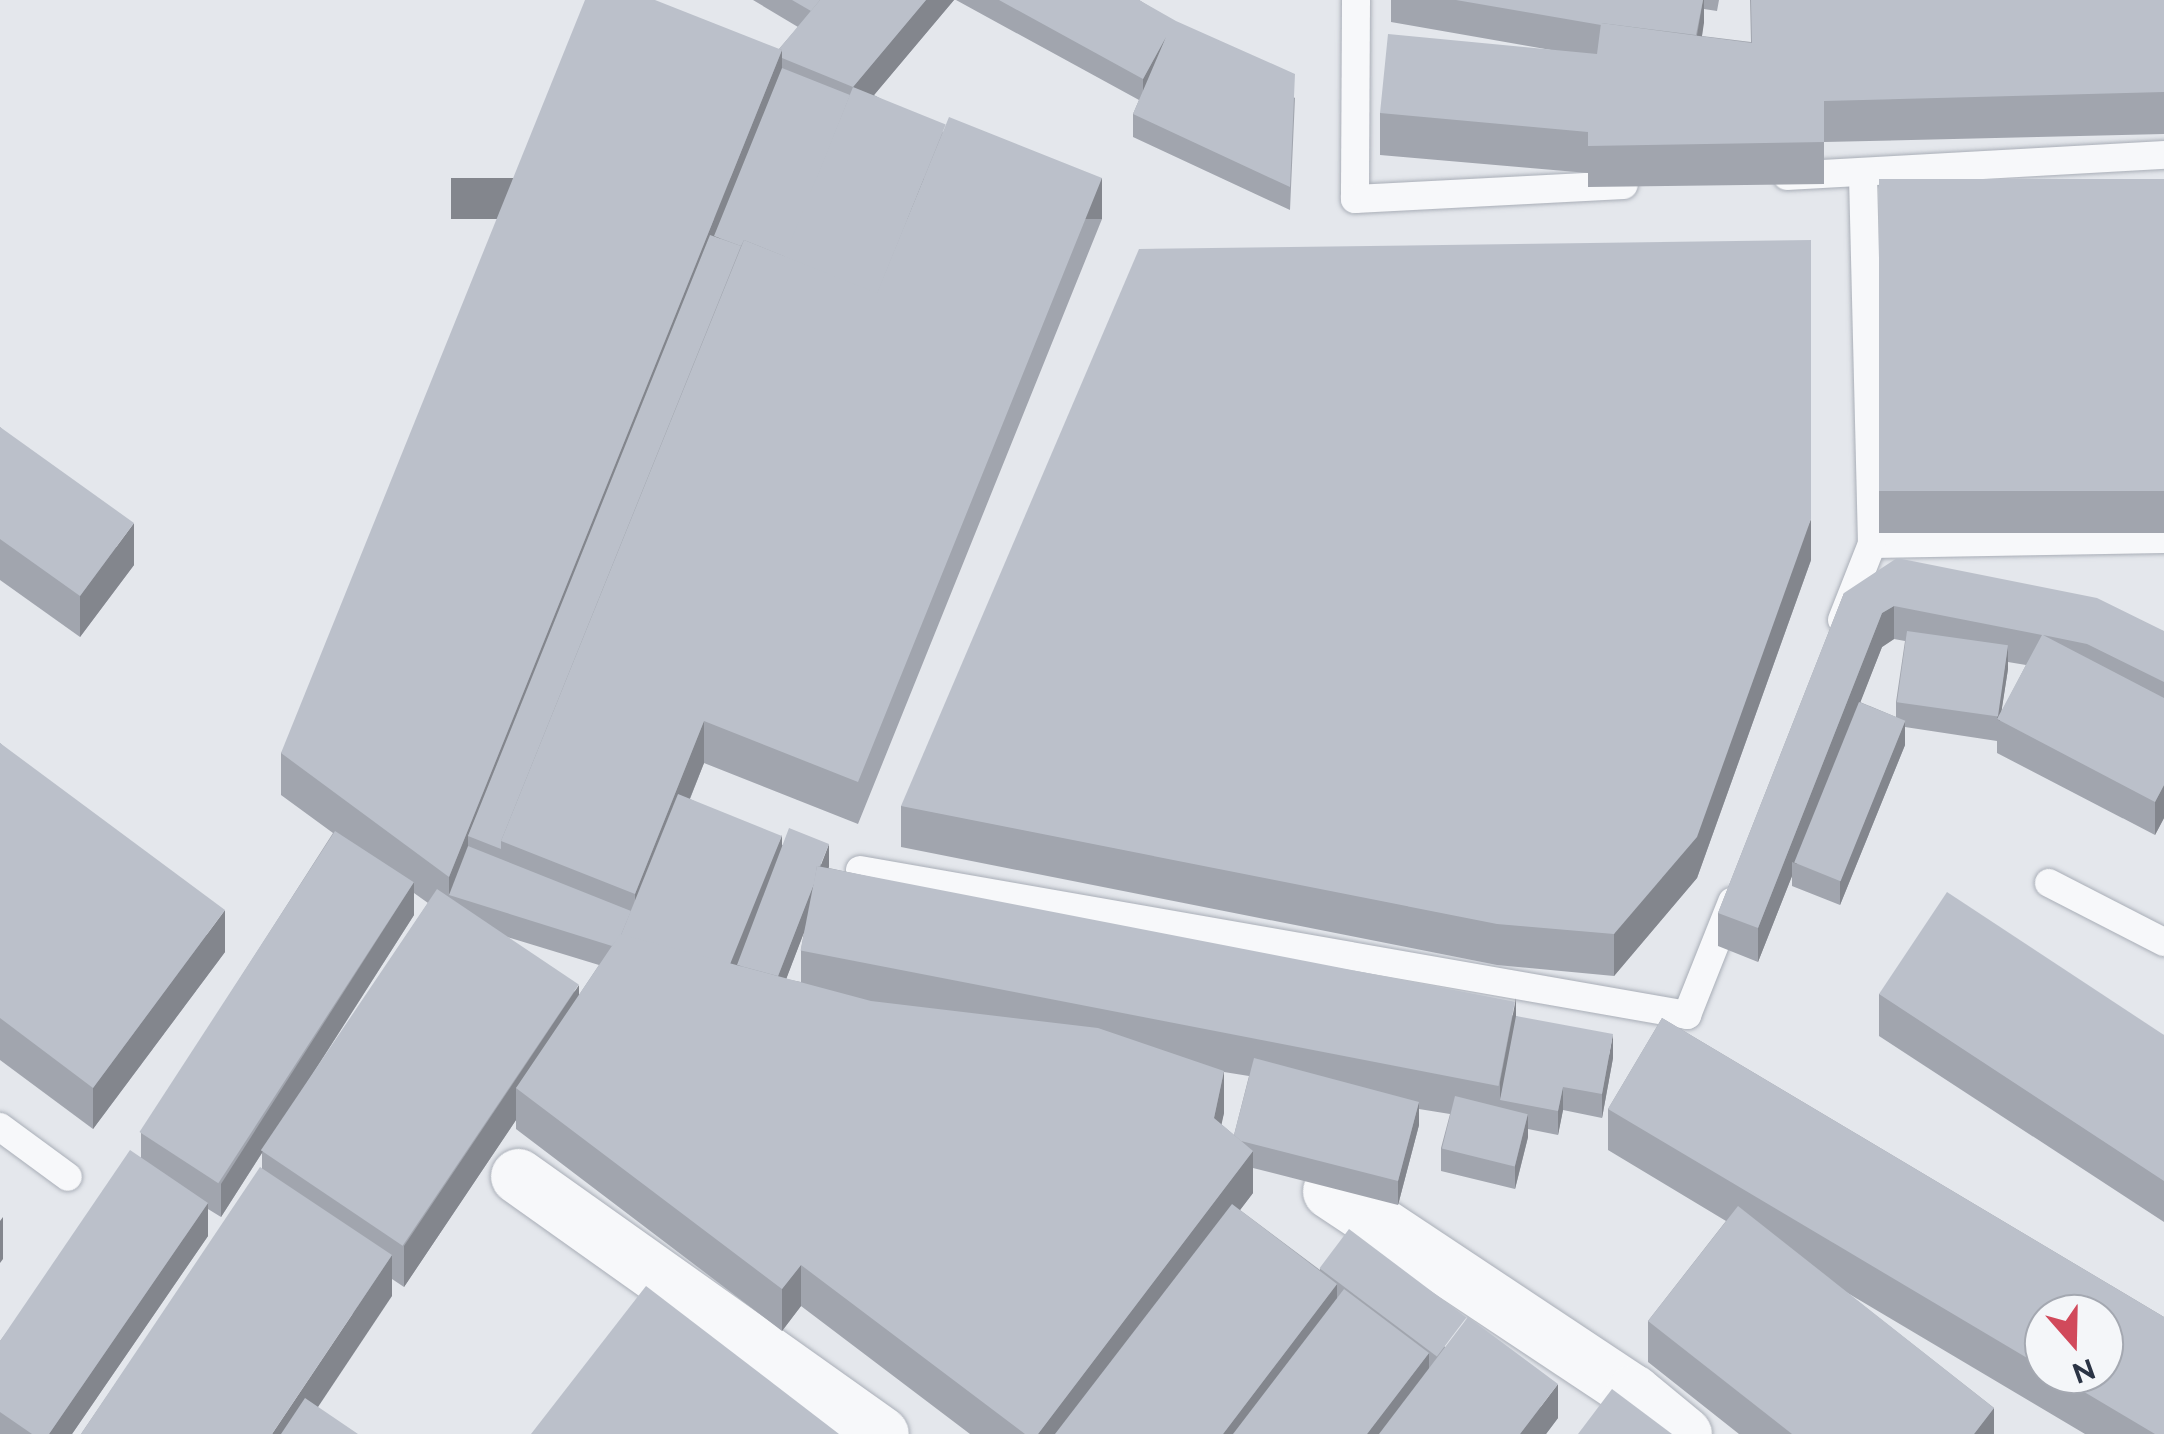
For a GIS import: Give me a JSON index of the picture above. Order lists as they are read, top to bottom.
{
  "north": "bottom"
}
